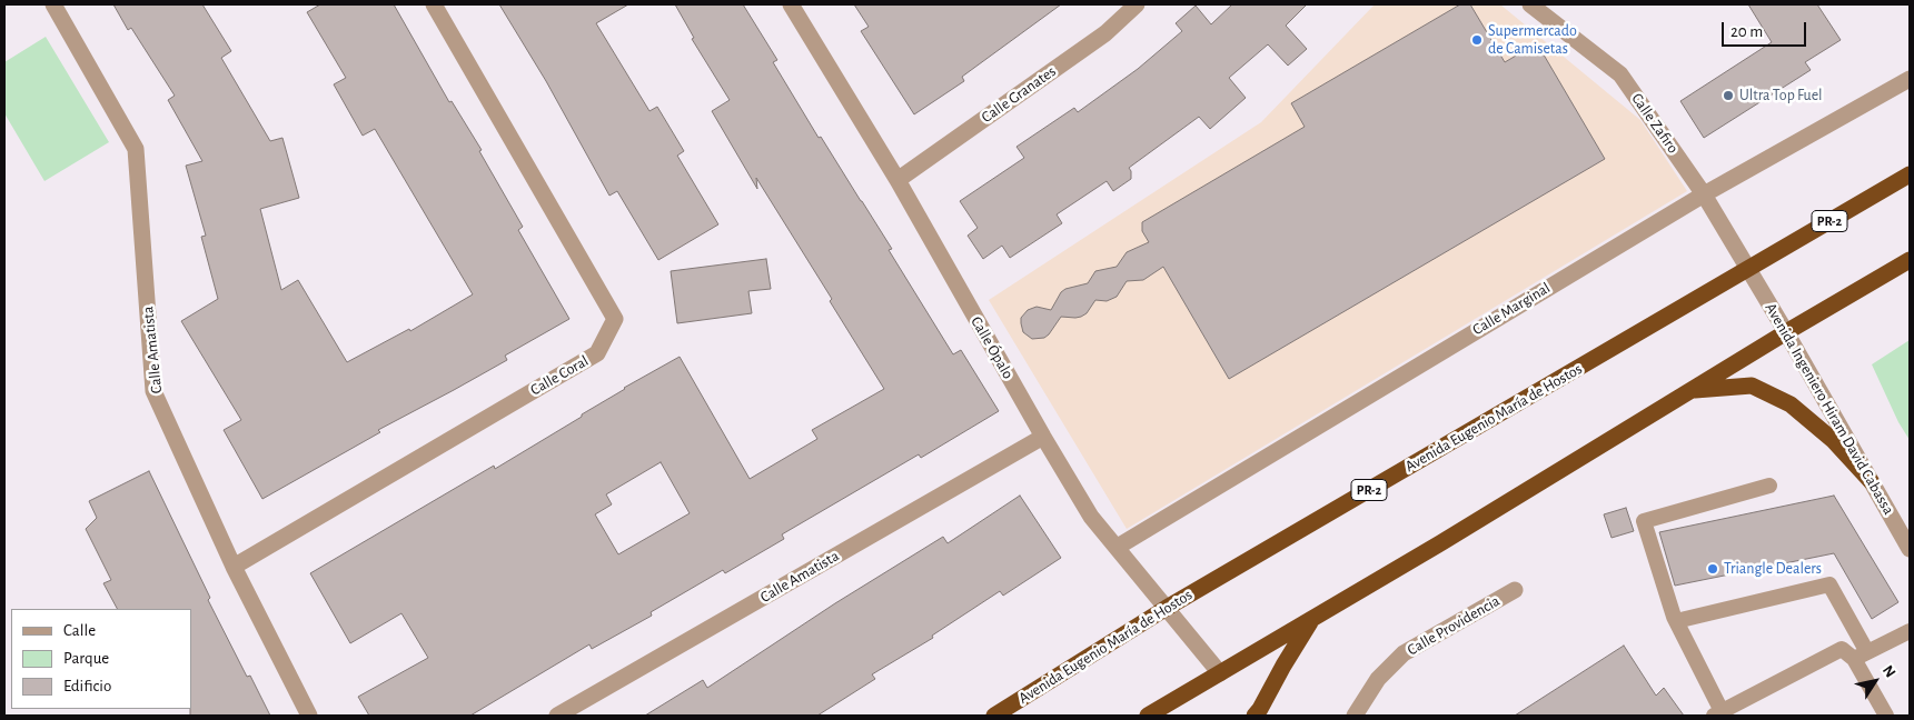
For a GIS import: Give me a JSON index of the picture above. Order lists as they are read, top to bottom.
{
  "streets": {
    "highway": ["PR-2", "Avenida Eugenio María de Hostos"],
    "street": [
      "Calle Granates",
      "Calle Zafiro",
      "Calle Marginal",
      "Calle Ópalo",
      "Calle Amatista",
      "Calle Coral",
      "Avenida Ingeniero Hiram David Cabassa",
      "Calle Providencia"
    ]
  },
  "crossings": [
    ["Calle Granates", "Calle Ópalo"],
    ["Calle Zafiro", "Calle Marginal"],
    ["Calle Zafiro", "Avenida Ingeniero Hiram David Cabassa"],
    ["Calle Zafiro", "Avenida Eugenio María de Hostos"],
    ["Calle Marginal", "Calle Ópalo"],
    ["Calle Ópalo", "Calle Amatista"],
    ["Calle Ópalo", "Avenida Eugenio María de Hostos"],
    ["Calle Amatista", "Calle Coral"],
    ["Avenida Ingeniero Hiram David Cabassa", "Avenida Eugenio María de Hostos"]
  ],
  "places": ["Supermercado de Camisetas", "Ultra Top Fuel", "Triangle Dealers"],
  "legend": ["Calle", "Parque", "Edificio"],
  "scale_bar": "20 m",
  "north": "top right"
}
